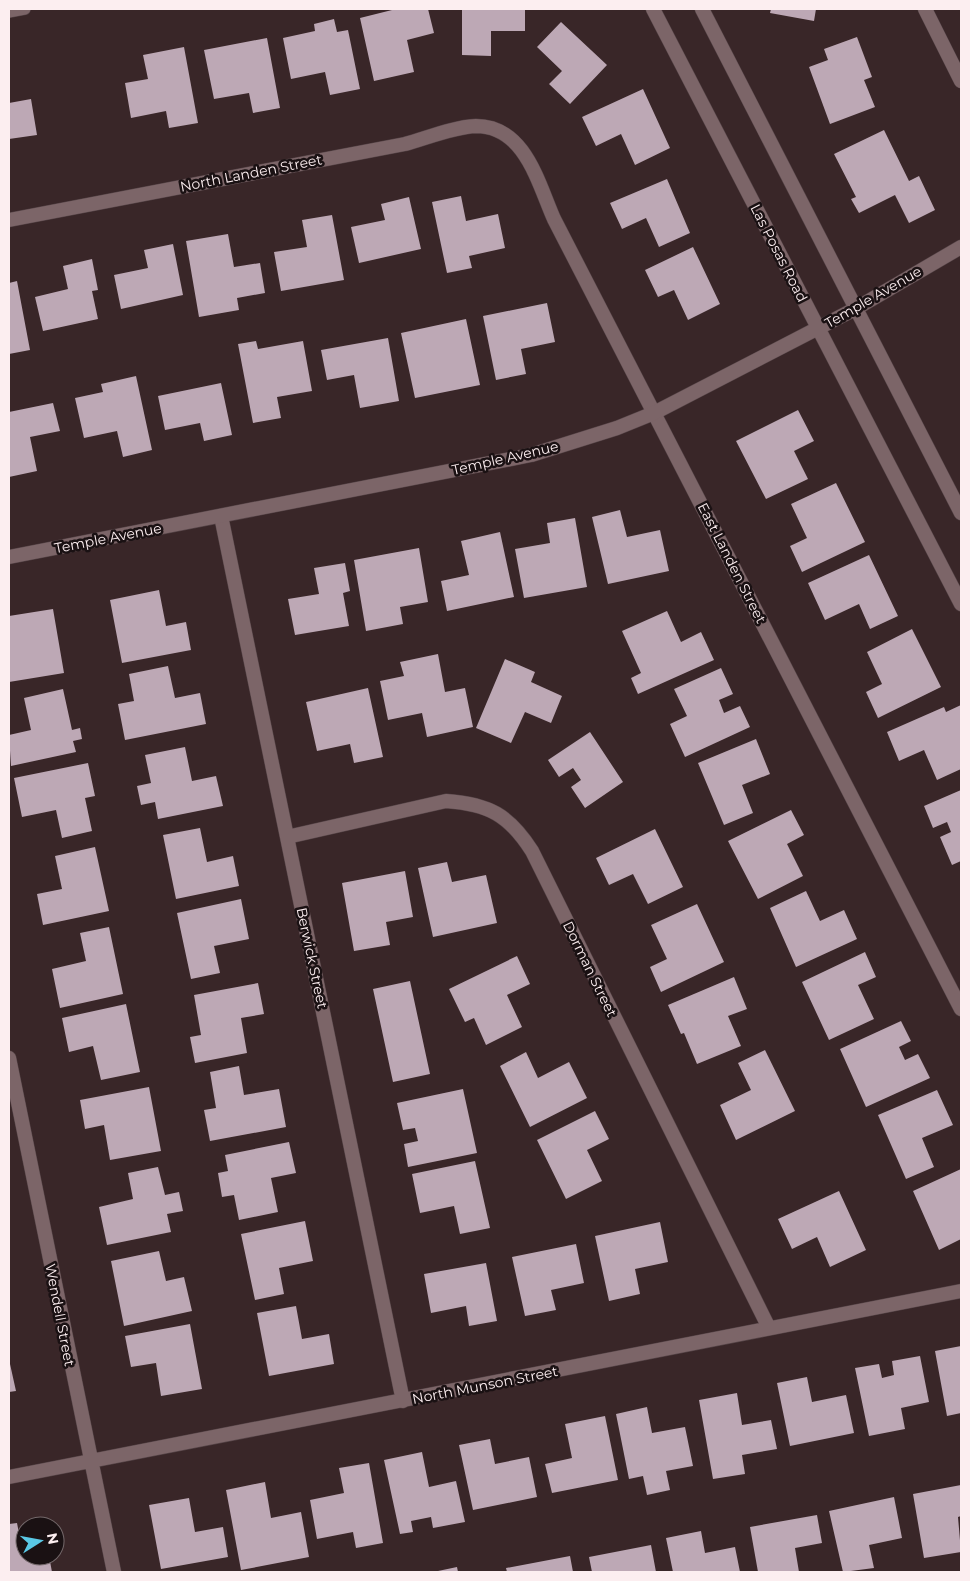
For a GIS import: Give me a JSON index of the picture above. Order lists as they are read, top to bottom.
{
  "streets": {
    "street": [
      "North Landen Street",
      "Las Posas Road",
      "Temple Avenue",
      "East Landen Street",
      "Berwick Street",
      "Dorman Street",
      "Wendell Street",
      "North Munson Street"
    ]
  },
  "crossings": [
    ["North Landen Street", "East Landen Street"],
    ["Las Posas Road", "Temple Avenue"],
    ["Temple Avenue", "East Landen Street"],
    ["Temple Avenue", "Berwick Street"],
    ["Berwick Street", "Dorman Street"],
    ["Berwick Street", "North Munson Street"],
    ["Dorman Street", "North Munson Street"],
    ["Wendell Street", "North Munson Street"]
  ],
  "north": "right"
}
